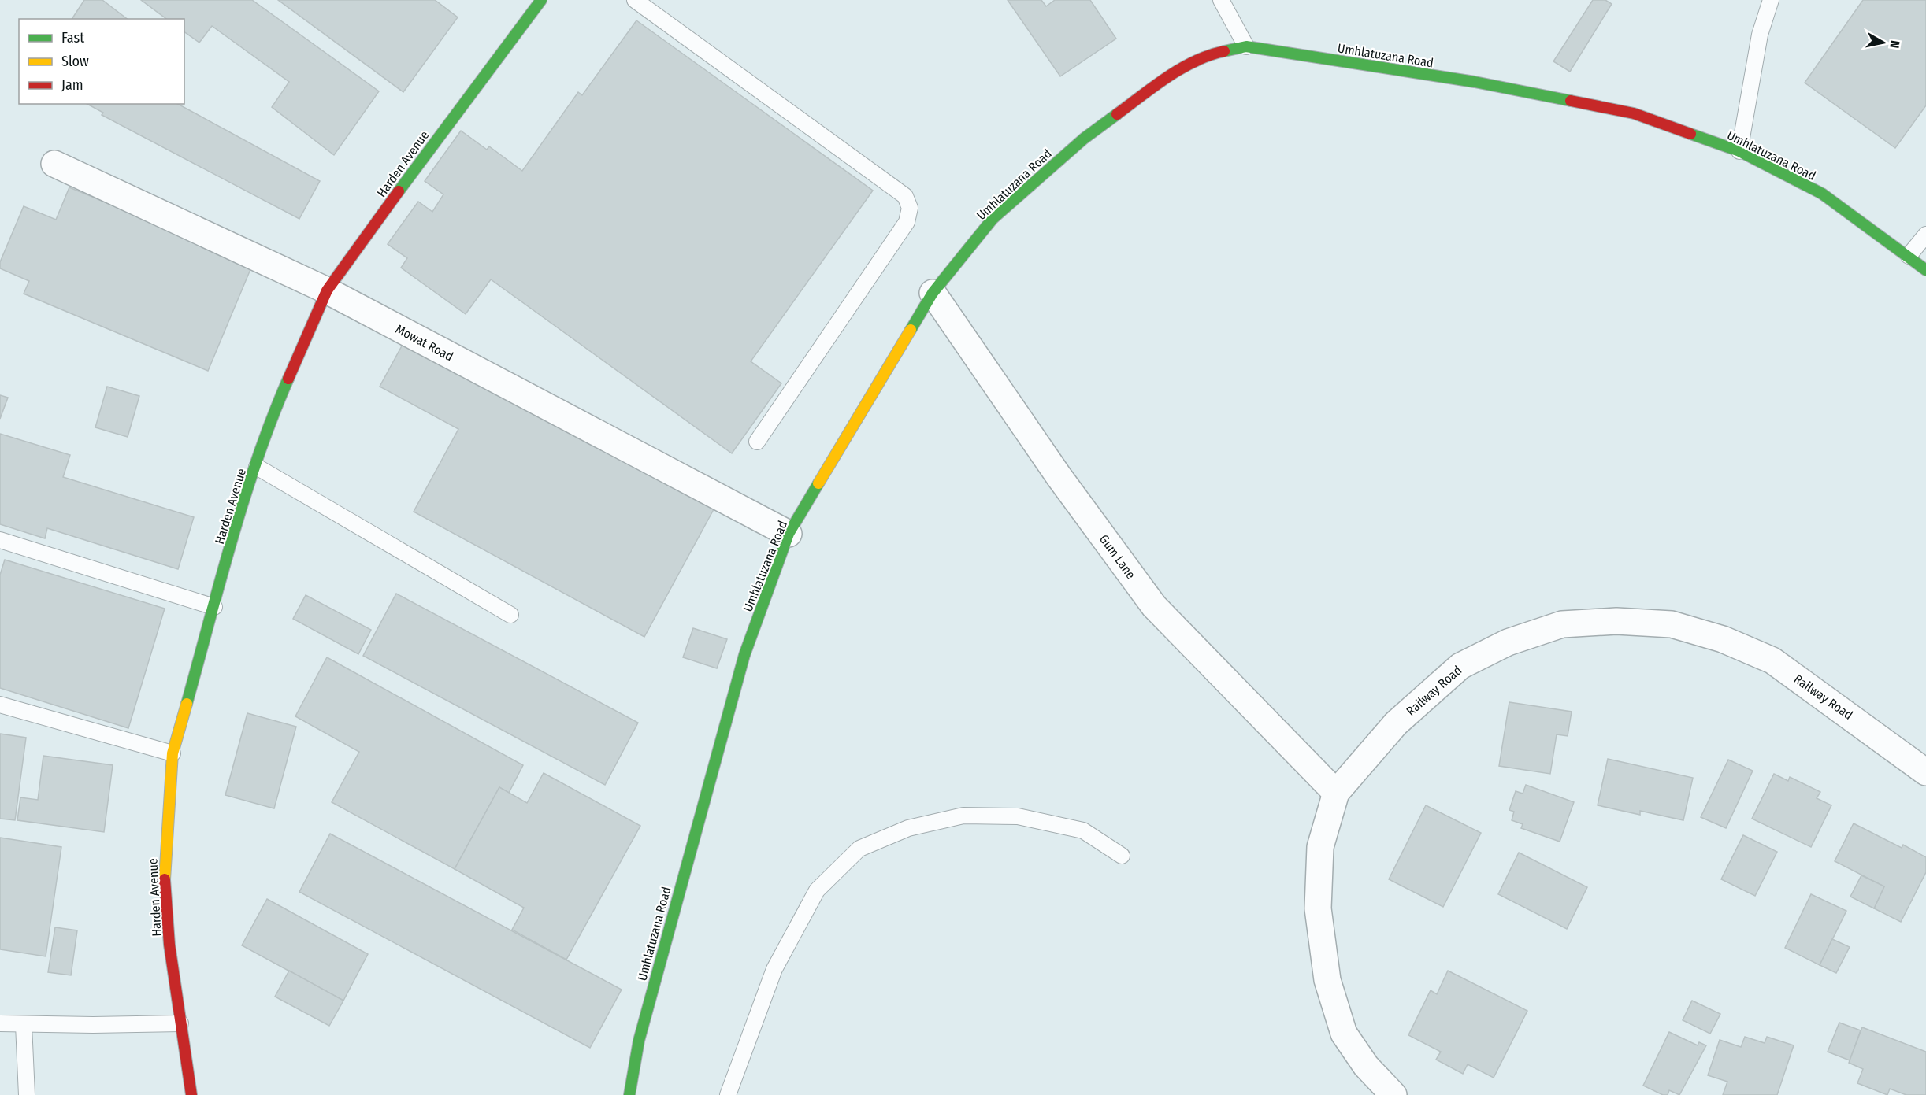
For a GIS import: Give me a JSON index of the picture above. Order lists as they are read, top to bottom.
{
  "streets": {
    "street": [
      "Umhlatuzana Road",
      "Harden Avenue",
      "Mowat Road",
      "Gum Lane",
      "Railway Road"
    ]
  },
  "crossings": [
    ["Umhlatuzana Road", "Mowat Road"],
    ["Umhlatuzana Road", "Gum Lane"],
    ["Harden Avenue", "Mowat Road"],
    ["Gum Lane", "Railway Road"]
  ],
  "legend": ["Fast", "Slow", "Jam"],
  "north": "right"
}
